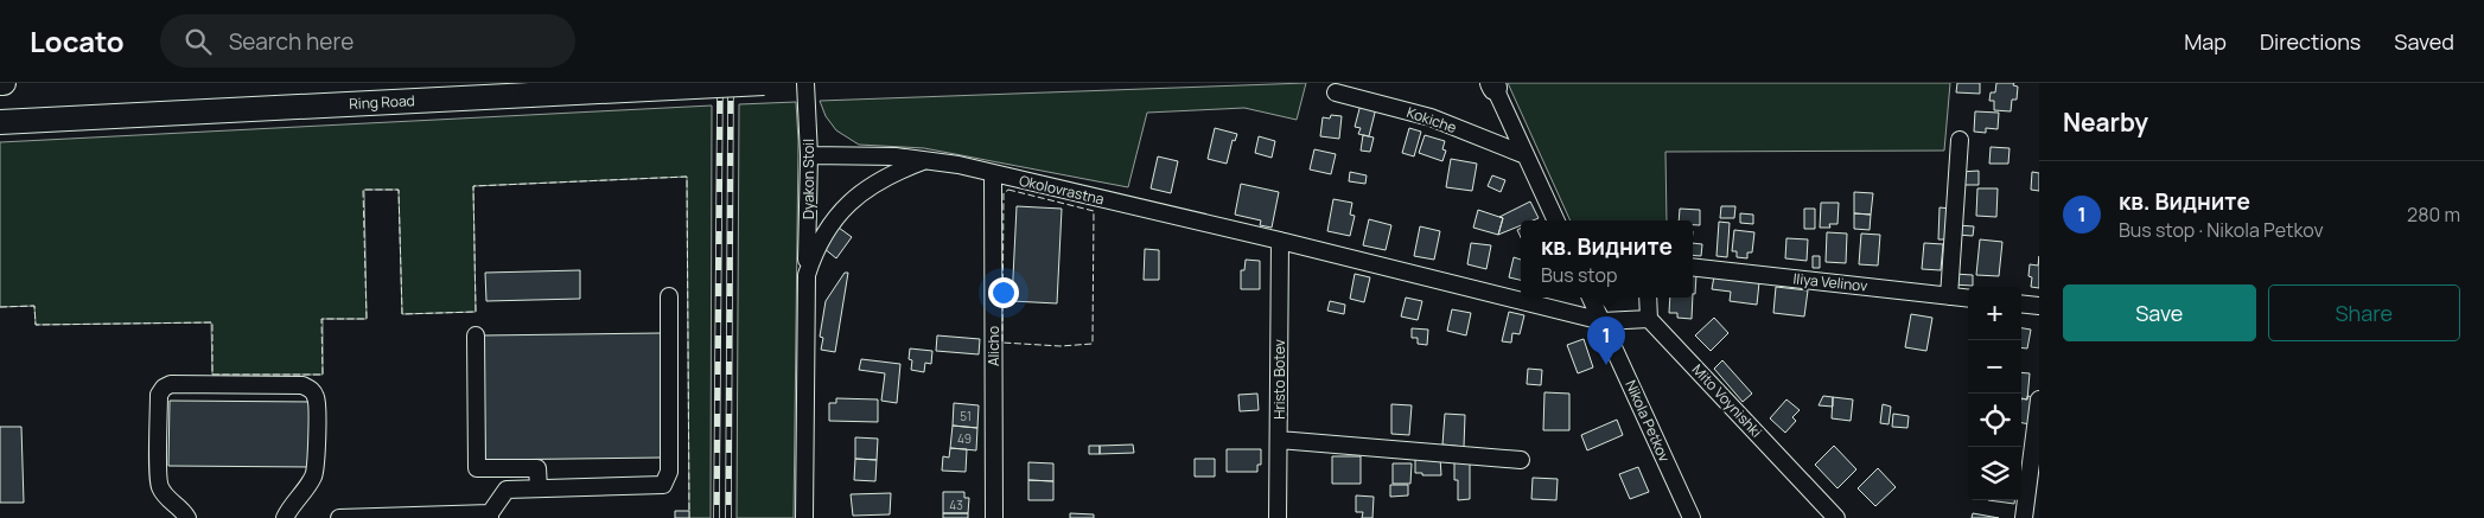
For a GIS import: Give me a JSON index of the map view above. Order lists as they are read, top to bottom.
{
  "streets": {
    "highway": ["Ring Road"],
    "street": [
      "Kokiche",
      "Dyakon Stoil",
      "Okolovrastna",
      "Iliya Velinov",
      "Alicho",
      "Hristo Botev",
      "Mito Voynishki",
      "Nikola Petkov"
    ]
  },
  "crossings": [
    ["Dyakon Stoil", "Okolovrastna"],
    ["Okolovrastna", "Alicho"],
    ["Okolovrastna", "Hristo Botev"],
    ["Okolovrastna", "Nikola Petkov"]
  ],
  "house_numbers": ["51", "49", "43"],
  "page": {
    "header": "Locato",
    "search": "Search here",
    "nav": ["Map", "Directions", "Saved"],
    "heading": "Nearby",
    "list": [
      {
        "mark": "1",
        "name": "кв. Видните",
        "note": "Bus stop · Nikola Petkov",
        "value": "280 m"
      }
    ],
    "popup": ["кв. Видните", "Bus stop"],
    "buttons": ["Save", "Share"],
    "map_buttons": ["+", "−"],
    "pins": "1"
  }
}
